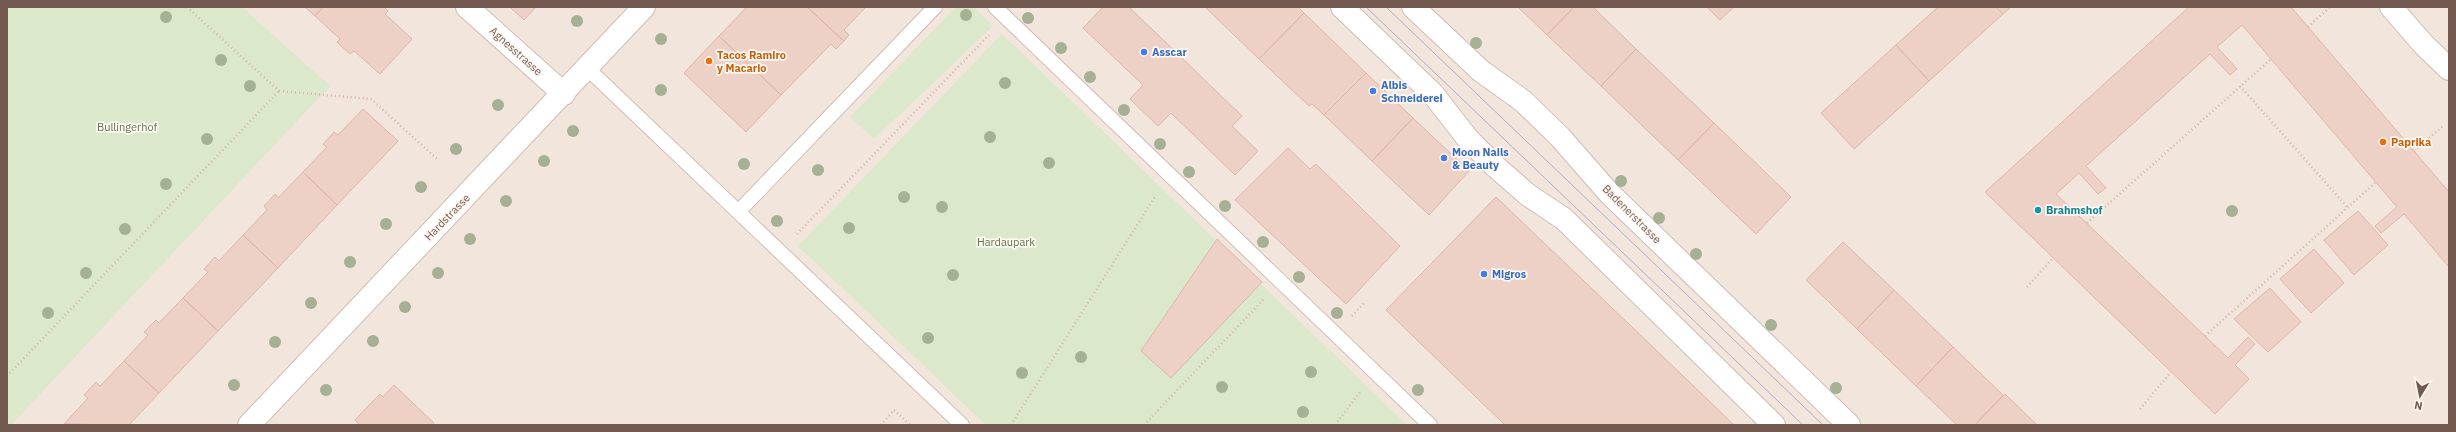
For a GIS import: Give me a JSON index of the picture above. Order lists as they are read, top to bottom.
{
  "streets": {
    "street": ["Agnesstrasse", "Badenerstrasse", "Hardstrasse"]
  },
  "crossings": [
    ["Agnesstrasse", "Hardstrasse"]
  ],
  "parks": ["Bullingerhof", "Hardaupark"],
  "places": [
    "Asscar",
    "Tacos Ramiro y Macario",
    "Albis Schneiderei",
    "Paprika",
    "Moon Nails & Beauty",
    "Brahmshof",
    "Migros"
  ],
  "north": "bottom"
}
